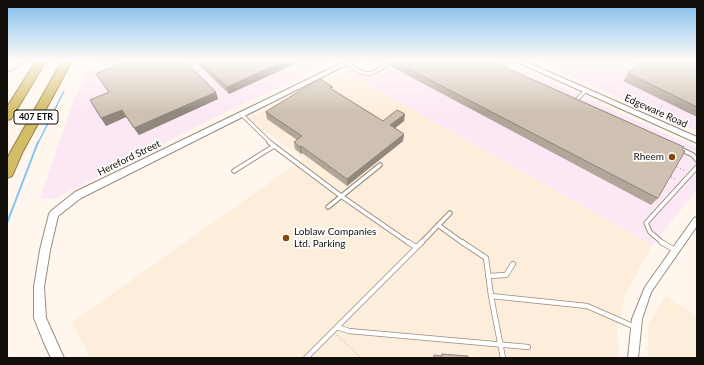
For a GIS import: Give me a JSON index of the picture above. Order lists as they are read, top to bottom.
{
  "streets": {
    "highway": ["407 ETR"],
    "street": ["Edgeware Road", "Hereford Street"]
  },
  "places": ["Rheem", "Loblaw Companies Ltd. Parking"]
}
